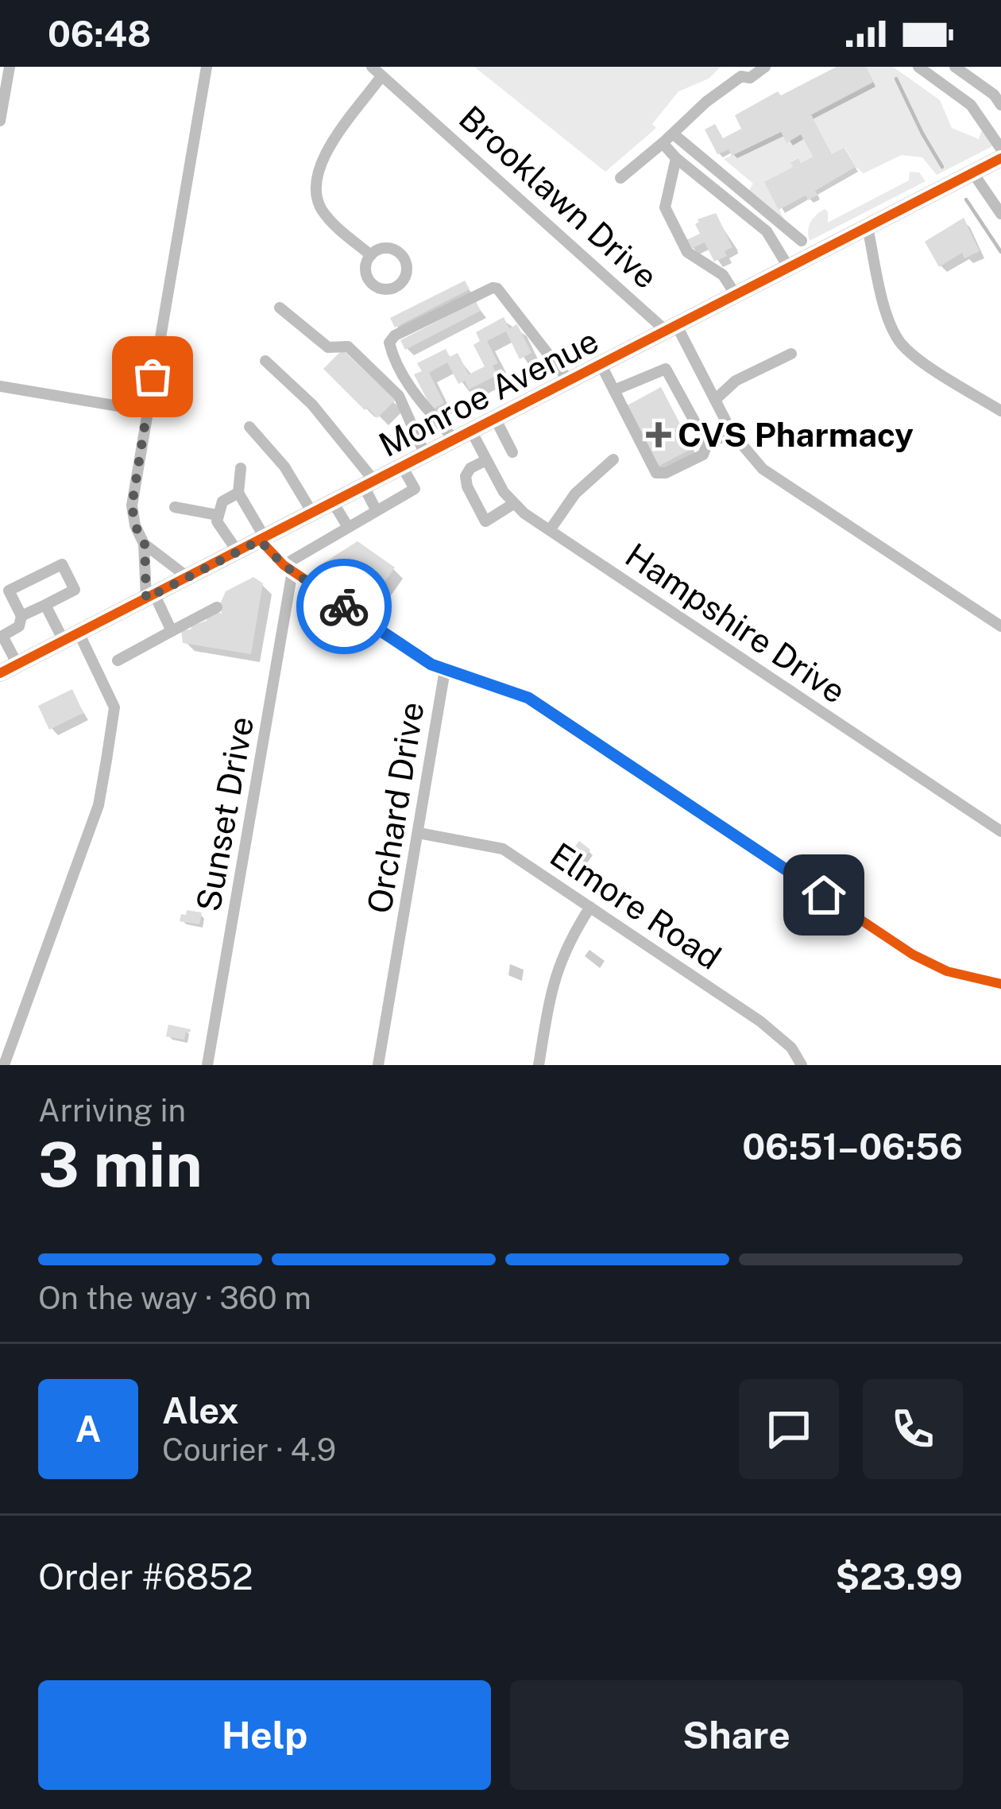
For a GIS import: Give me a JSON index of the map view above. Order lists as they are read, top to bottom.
{
  "streets": {
    "main road": ["Monroe Avenue"],
    "street": [
      "Brooklawn Drive",
      "Hampshire Drive",
      "Orchard Drive",
      "Sunset Drive",
      "Elmore Road"
    ]
  },
  "crossings": [
    ["Brooklawn Drive", "Monroe Avenue"],
    ["Monroe Avenue", "Hampshire Drive"],
    ["Monroe Avenue", "Orchard Drive"],
    ["Orchard Drive", "Sunset Drive"],
    ["Orchard Drive", "Elmore Road"]
  ],
  "places": {
    "health": ["CVS Pharmacy"]
  },
  "page": {
    "status": "06:48",
    "heading": ["3 min", "Arriving in", "06:51–06:56"],
    "panel": [
      "Alex",
      "Courier · 4.9",
      "Order #6852",
      "$23.99"
    ],
    "bar": "On the way · 360 m",
    "round": "A",
    "buttons": ["Help", "Share"]
  }
}
